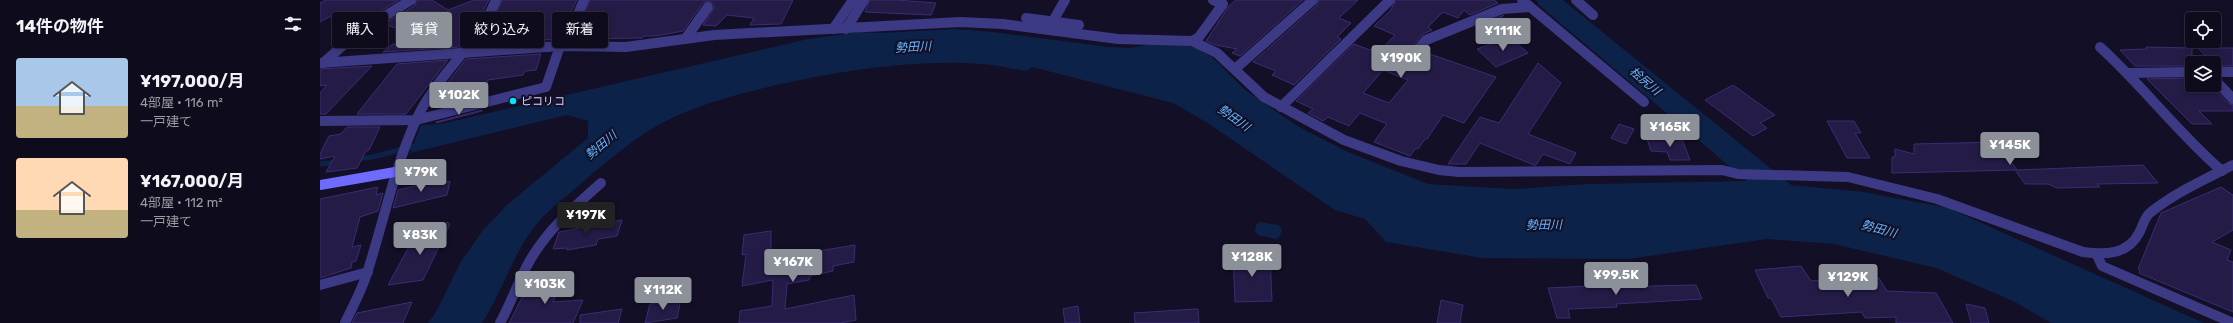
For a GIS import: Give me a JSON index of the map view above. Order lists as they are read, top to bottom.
{
  "water": ["勢田川", "桧尻川"],
  "places": ["ピコリコ"],
  "page": {
    "heading": "14件の物件",
    "chip": [
      "購入",
      "賃貸",
      "絞り込み",
      "新着"
    ],
    "price": [
      "¥111K",
      "¥190K",
      "¥102K",
      "¥165K",
      "¥145K",
      "¥79K",
      "¥197K",
      "¥83K",
      "¥128K",
      "¥167K",
      "¥99.5K",
      "¥129K",
      "¥103K",
      "¥112K"
    ],
    "list": [
      {
        "name": "¥197,000/月",
        "note": "4部屋 · 116 m² · 一戸建て"
      },
      {
        "name": "¥167,000/月",
        "note": "4部屋 · 112 m² · 一戸建て"
      }
    ]
  }
}
